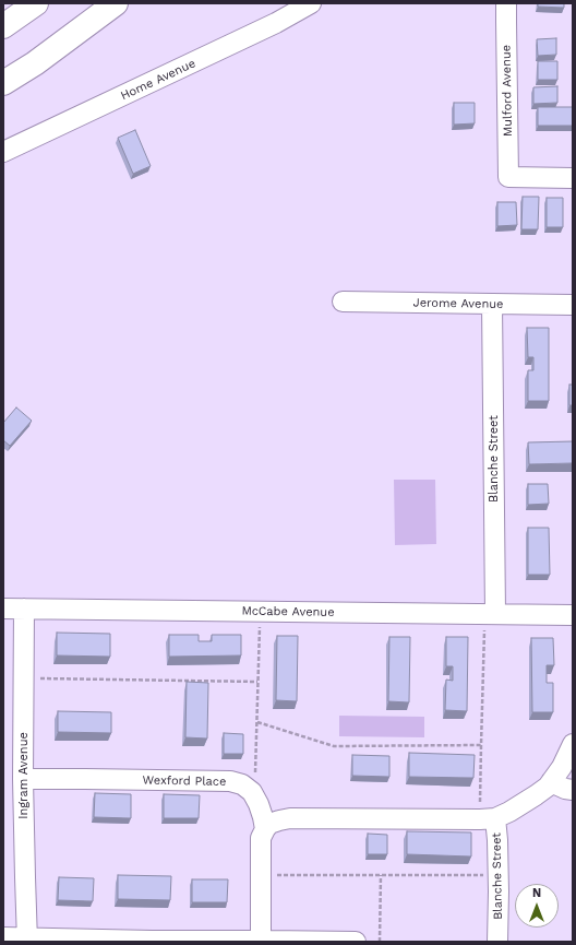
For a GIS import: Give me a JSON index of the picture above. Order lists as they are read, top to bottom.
{
  "streets": {
    "street": [
      "Home Avenue",
      "Mulford Avenue",
      "Jerome Avenue",
      "Blanche Street",
      "McCabe Avenue",
      "Ingram Avenue",
      "Wexford Place"
    ]
  },
  "crossings": [
    ["Jerome Avenue", "Blanche Street"],
    ["Blanche Street", "McCabe Avenue"],
    ["McCabe Avenue", "Ingram Avenue"],
    ["Ingram Avenue", "Wexford Place"]
  ],
  "north": "top"
}
